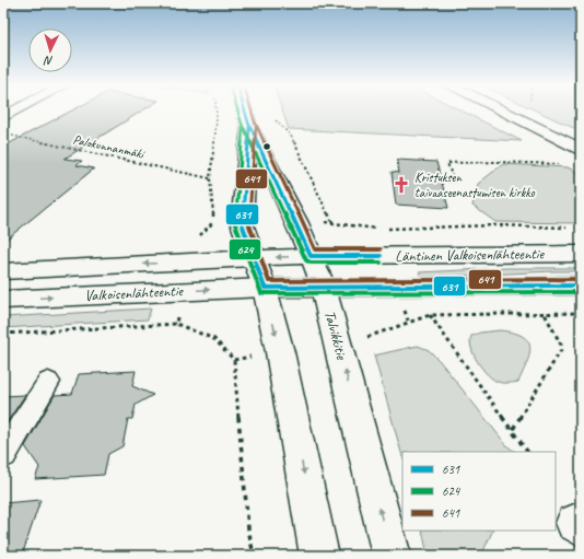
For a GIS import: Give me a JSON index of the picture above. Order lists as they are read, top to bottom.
{
  "streets": {
    "main road": ["Läntinen Valkoisenlähteentie", "Valkoisenlähteentie", "Talvikkitie"],
    "path": ["Palokunnanmäki"]
  },
  "crossings": [
    ["Läntinen Valkoisenlähteentie", "Valkoisenlähteentie"],
    ["Läntinen Valkoisenlähteentie", "Talvikkitie"],
    ["Valkoisenlähteentie", "Talvikkitie"]
  ],
  "places": {
    "church": ["Kristuksen taivaaseenastumisen kirkko"]
  },
  "lines": ["transit line 631", "transit line 624", "transit line 641"],
  "legend": ["631", "624", "641"],
  "north": "bottom"
}
